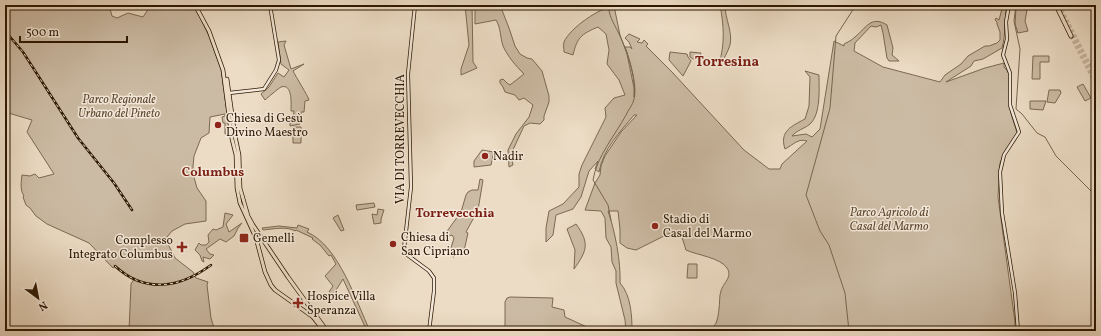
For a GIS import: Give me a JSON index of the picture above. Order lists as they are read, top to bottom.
{
  "streets": {
    "main road": ["VIA DI TORREVECCHIA"]
  },
  "districts": ["Torresina", "Columbus", "Torrevecchia"],
  "parks": ["Parco Regionale Urbano del Pineto", "Parco Agricolo di Casal del Marmo"],
  "places": {
    "other": [
      "Chiesa di Gesù Divino Maestro",
      "Nadir",
      "Stadio di Casal del Marmo",
      "Chiesa di San Cipriano"
    ],
    "transit": ["Gemelli"],
    "health": ["Complesso Integrato Columbus", "Hospice Villa Speranza"]
  },
  "scale_bar": "500 m",
  "north": "bottom right"
}
